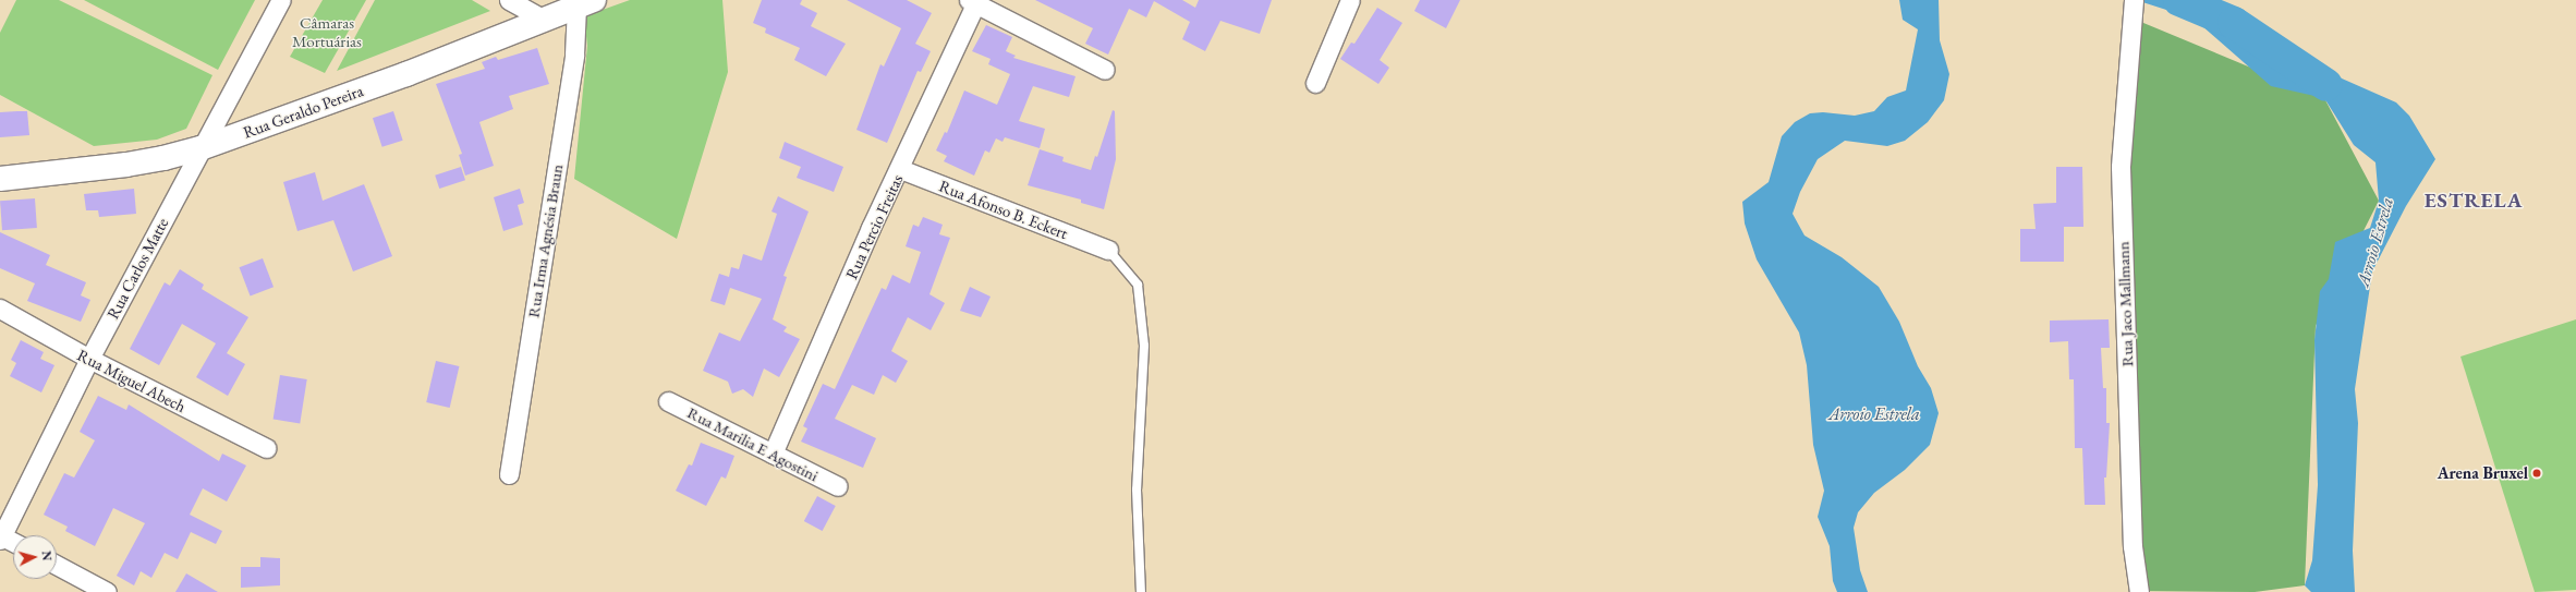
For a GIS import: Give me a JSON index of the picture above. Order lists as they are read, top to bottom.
{
  "streets": {
    "main road": ["Rua Geraldo Pereira"],
    "street": [
      "Rua Afonso B. Eckert",
      "Rua Percio Freitas",
      "Rua Irma Agnésia Braun",
      "Rua Carlos Matte",
      "Rua Jaco Mallmann",
      "Rua Miguel Abech",
      "Rua Marilia E Agostini"
    ]
  },
  "crossings": [
    ["Rua Geraldo Pereira", "Rua Irma Agnésia Braun"],
    ["Rua Geraldo Pereira", "Rua Carlos Matte"],
    ["Rua Afonso B. Eckert", "Rua Percio Freitas"],
    ["Rua Percio Freitas", "Rua Marilia E Agostini"],
    ["Rua Carlos Matte", "Rua Miguel Abech"]
  ],
  "districts": ["ESTRELA"],
  "water": ["Arroio Estrela"],
  "parks": ["Câmaras Mortuárias"],
  "places": ["Arena Bruxel"],
  "north": "right"
}
